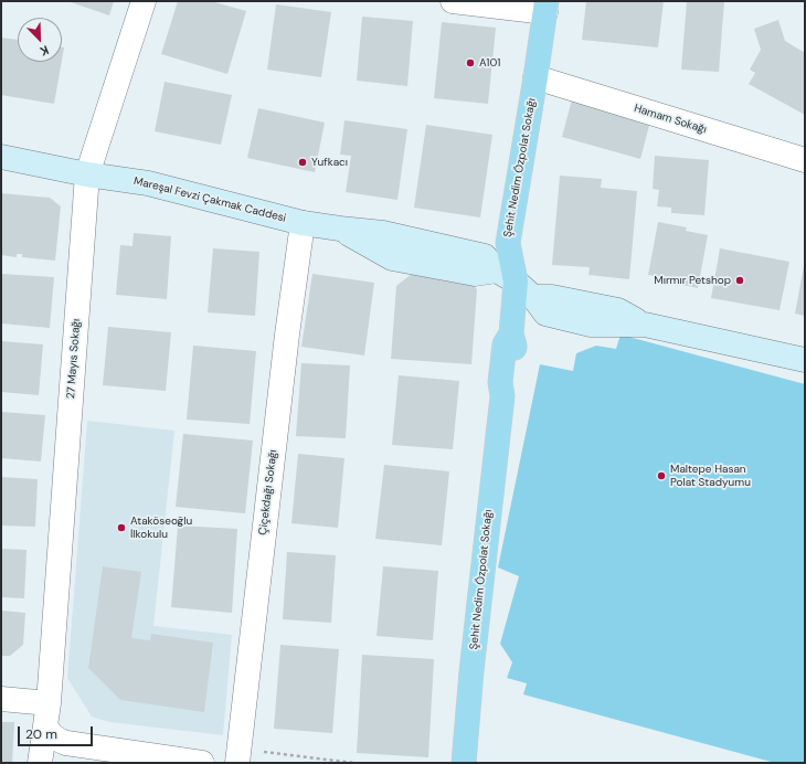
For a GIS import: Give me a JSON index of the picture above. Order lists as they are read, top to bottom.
{
  "streets": {
    "main road": ["Şehit Nedim Özpolat Sokağı"],
    "street": [
      "Hamam Sokağı",
      "Mareşal Fevzi Çakmak Caddesi",
      "27 Mayıs Sokağı",
      "Çiçekdağı Sokağı"
    ]
  },
  "crossings": [
    ["Hamam Sokağı", "Şehit Nedim Özpolat Sokağı"],
    ["Şehit Nedim Özpolat Sokağı", "Mareşal Fevzi Çakmak Caddesi"],
    ["Mareşal Fevzi Çakmak Caddesi", "27 Mayıs Sokağı"],
    ["Mareşal Fevzi Çakmak Caddesi", "Çiçekdağı Sokağı"]
  ],
  "places": [
    "A101",
    "Yufkacı",
    "Mırmır Petshop",
    "Maltepe Hasan Polat Stadyumu",
    "Ataköseoğlu İlkokulu"
  ],
  "scale_bar": "20 m",
  "north": "bottom right"
}
